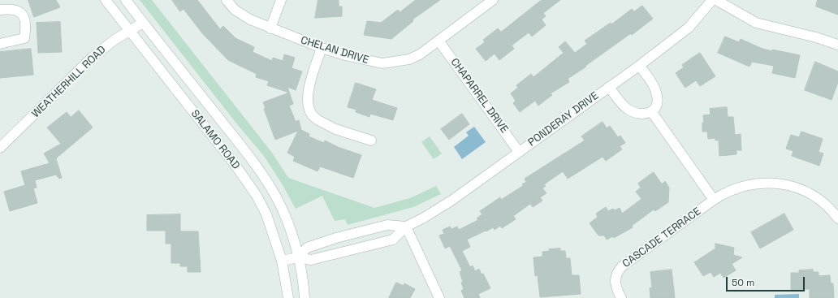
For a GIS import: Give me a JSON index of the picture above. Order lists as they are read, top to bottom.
{
  "streets": {
    "street": [
      "CHELAN DRIVE",
      "WEATHERHILL ROAD",
      "CHAPARREL DRIVE",
      "PONDERAY DRIVE",
      "SALAMO ROAD",
      "CASCADE TERRACE"
    ]
  },
  "crossings": [
    ["CHELAN DRIVE", "CHAPARREL DRIVE"],
    ["WEATHERHILL ROAD", "SALAMO ROAD"],
    ["CHAPARREL DRIVE", "PONDERAY DRIVE"],
    ["PONDERAY DRIVE", "SALAMO ROAD"]
  ],
  "scale_bar": "50 m"
}
